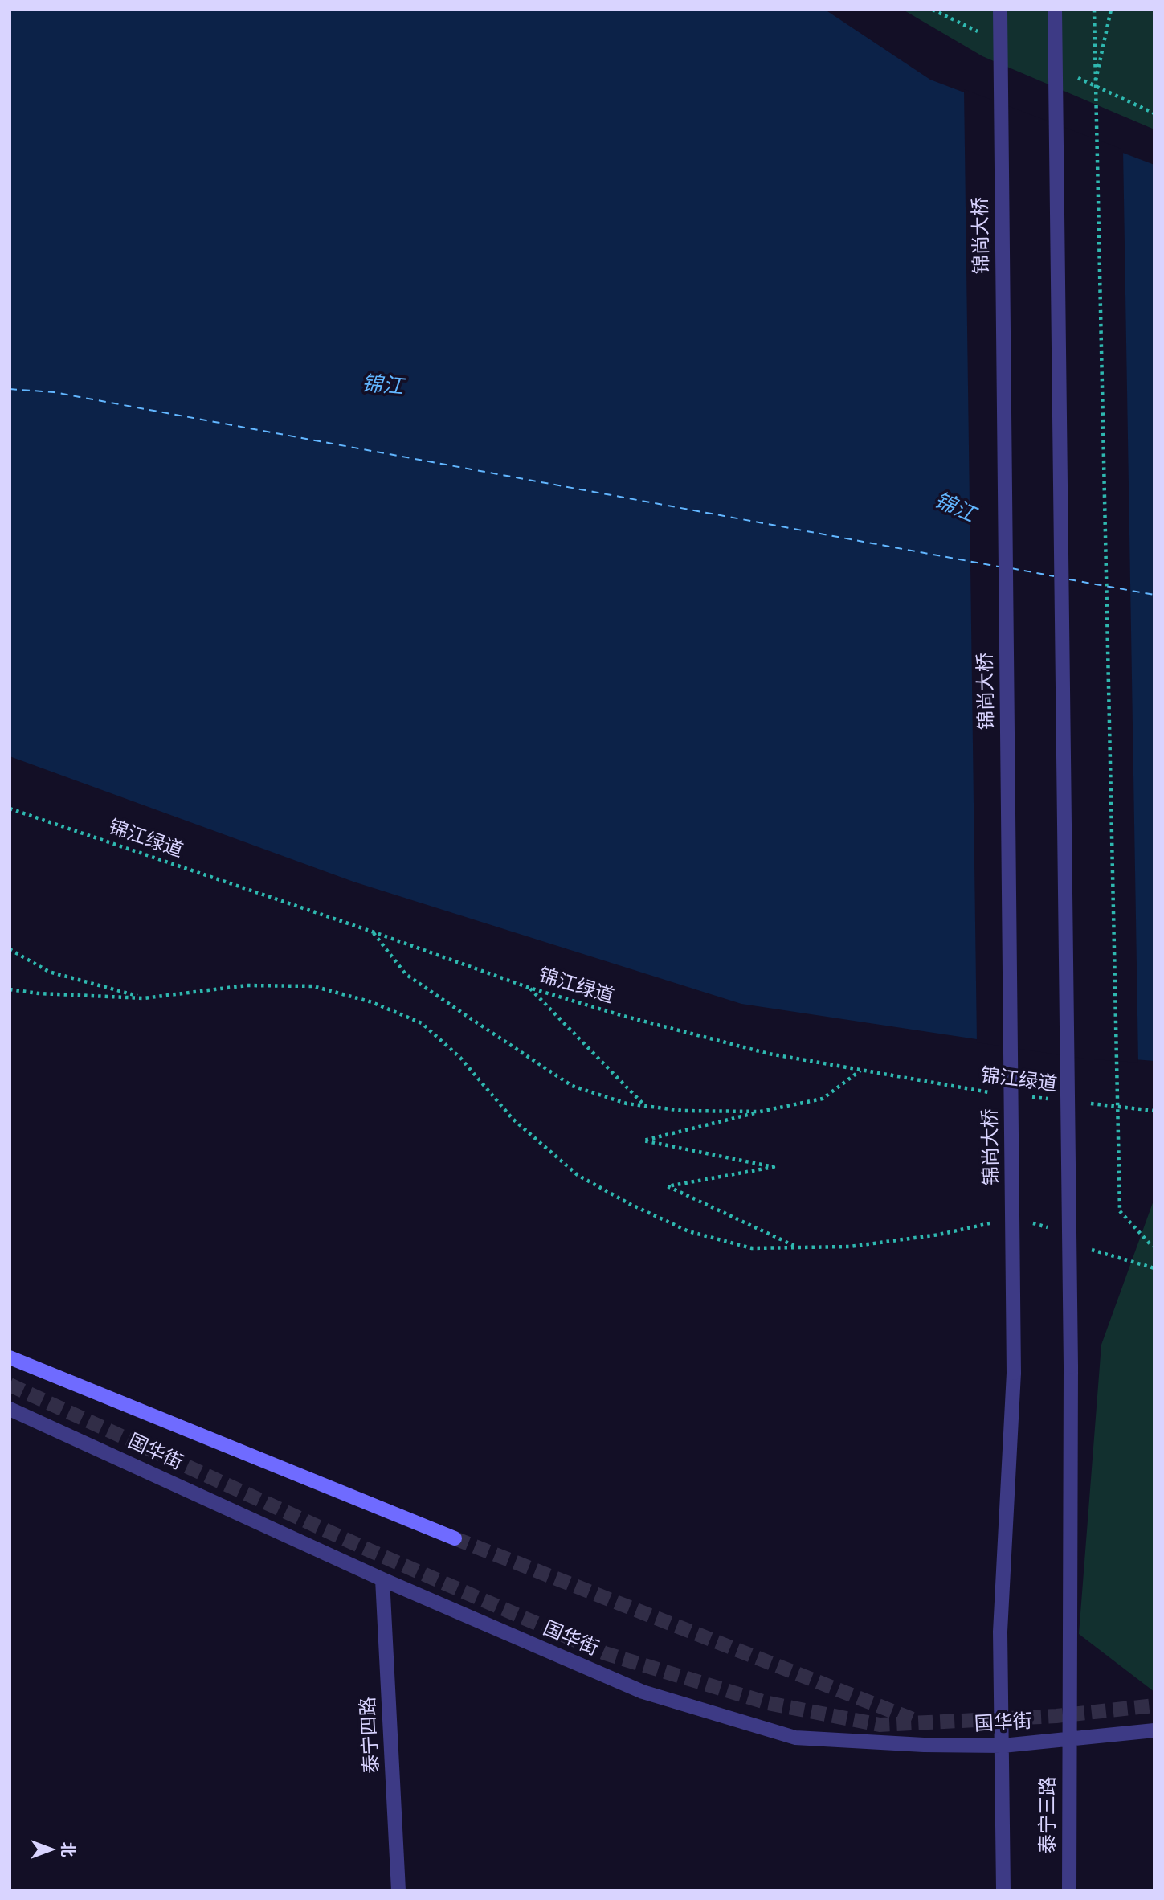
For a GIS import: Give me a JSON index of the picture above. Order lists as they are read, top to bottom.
{
  "streets": {
    "street": [
      "锦尚大桥",
      "国华街",
      "泰宁四路",
      "泰宁三路"
    ],
    "path": ["锦江绿道"]
  },
  "crossings": [
    ["锦尚大桥", "国华街"],
    ["国华街", "泰宁四路"],
    ["国华街", "泰宁三路"]
  ],
  "water": ["锦江"],
  "north": "right"
}
